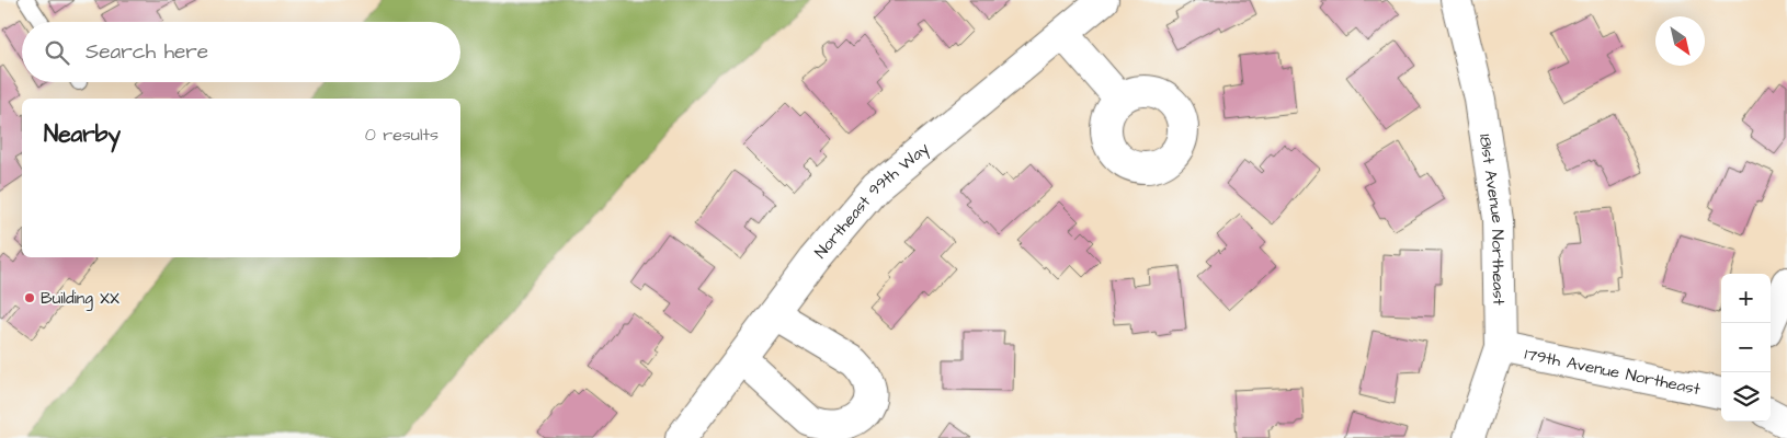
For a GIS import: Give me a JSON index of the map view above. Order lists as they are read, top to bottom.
{
  "streets": {
    "street": ["Northeast 99th Way", "181st Avenue Northeast", "179th Avenue Northeast"]
  },
  "crossings": [
    ["181st Avenue Northeast", "179th Avenue Northeast"]
  ],
  "places": ["Building XX"],
  "north": "bottom right",
  "page": {
    "search": "Search here",
    "heading": ["Nearby", "0 results"],
    "map_buttons": ["+", "−"]
  }
}
